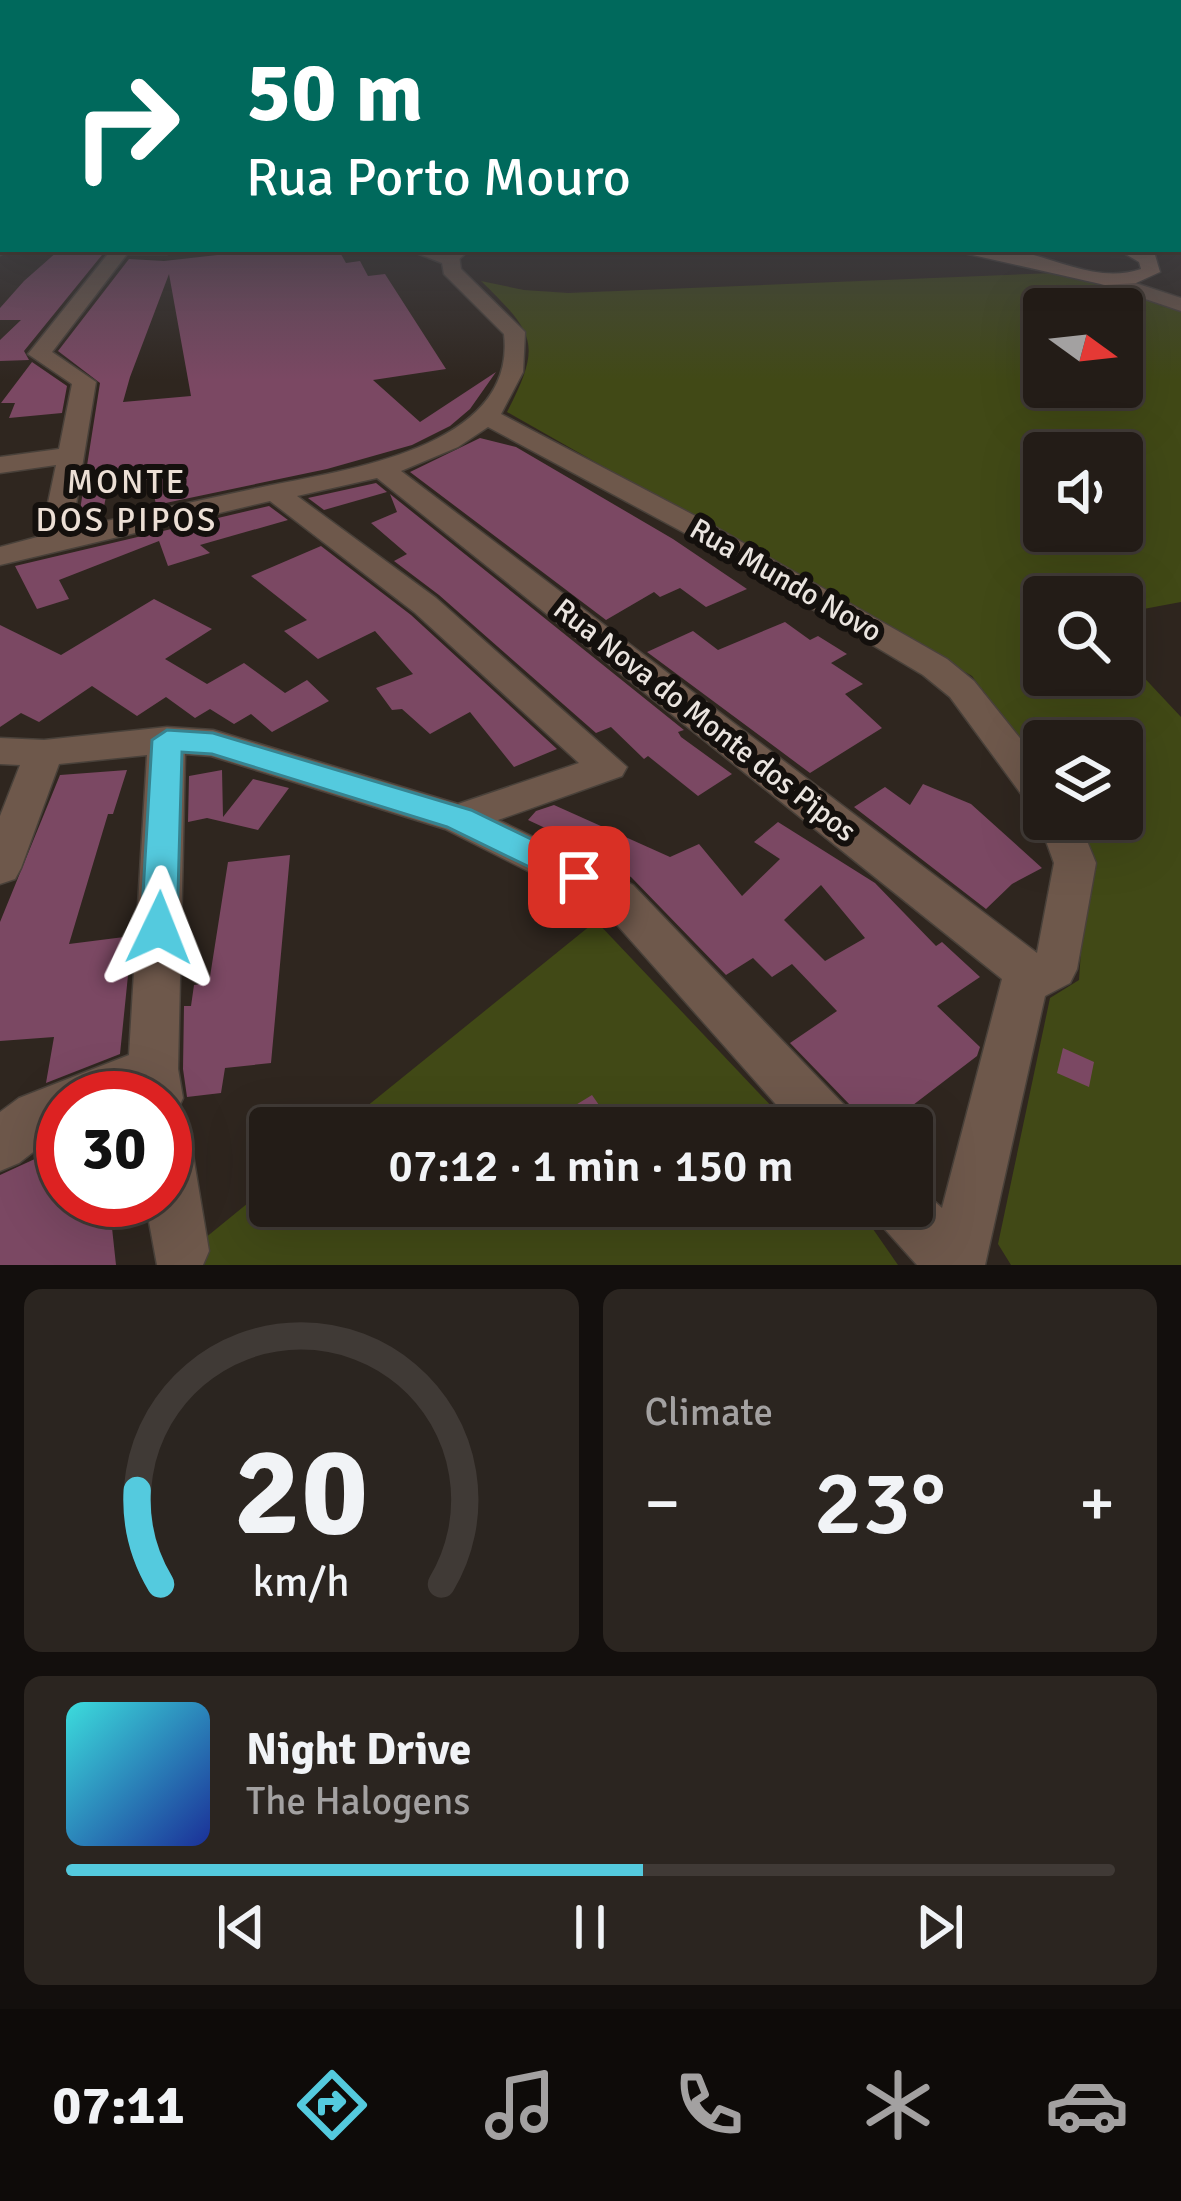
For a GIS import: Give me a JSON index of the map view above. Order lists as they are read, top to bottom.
{
  "streets": {
    "street": ["Rua Mundo Novo", "Rua Nova do Monte dos Pipos"]
  },
  "districts": ["MONTE DOS PIPOS"],
  "north": "right",
  "page": {
    "turn": ["50 m", "Rua Porto Mouro"],
    "limit": "30",
    "trip": "07:12 · 1 min · 150 m",
    "tile": "Climate",
    "heat": ["−", "23°", "+"],
    "song": ["Night Drive", "The Halogens"],
    "tabs": "07:11",
    "gauge": ["20", "km/h"]
  }
}
